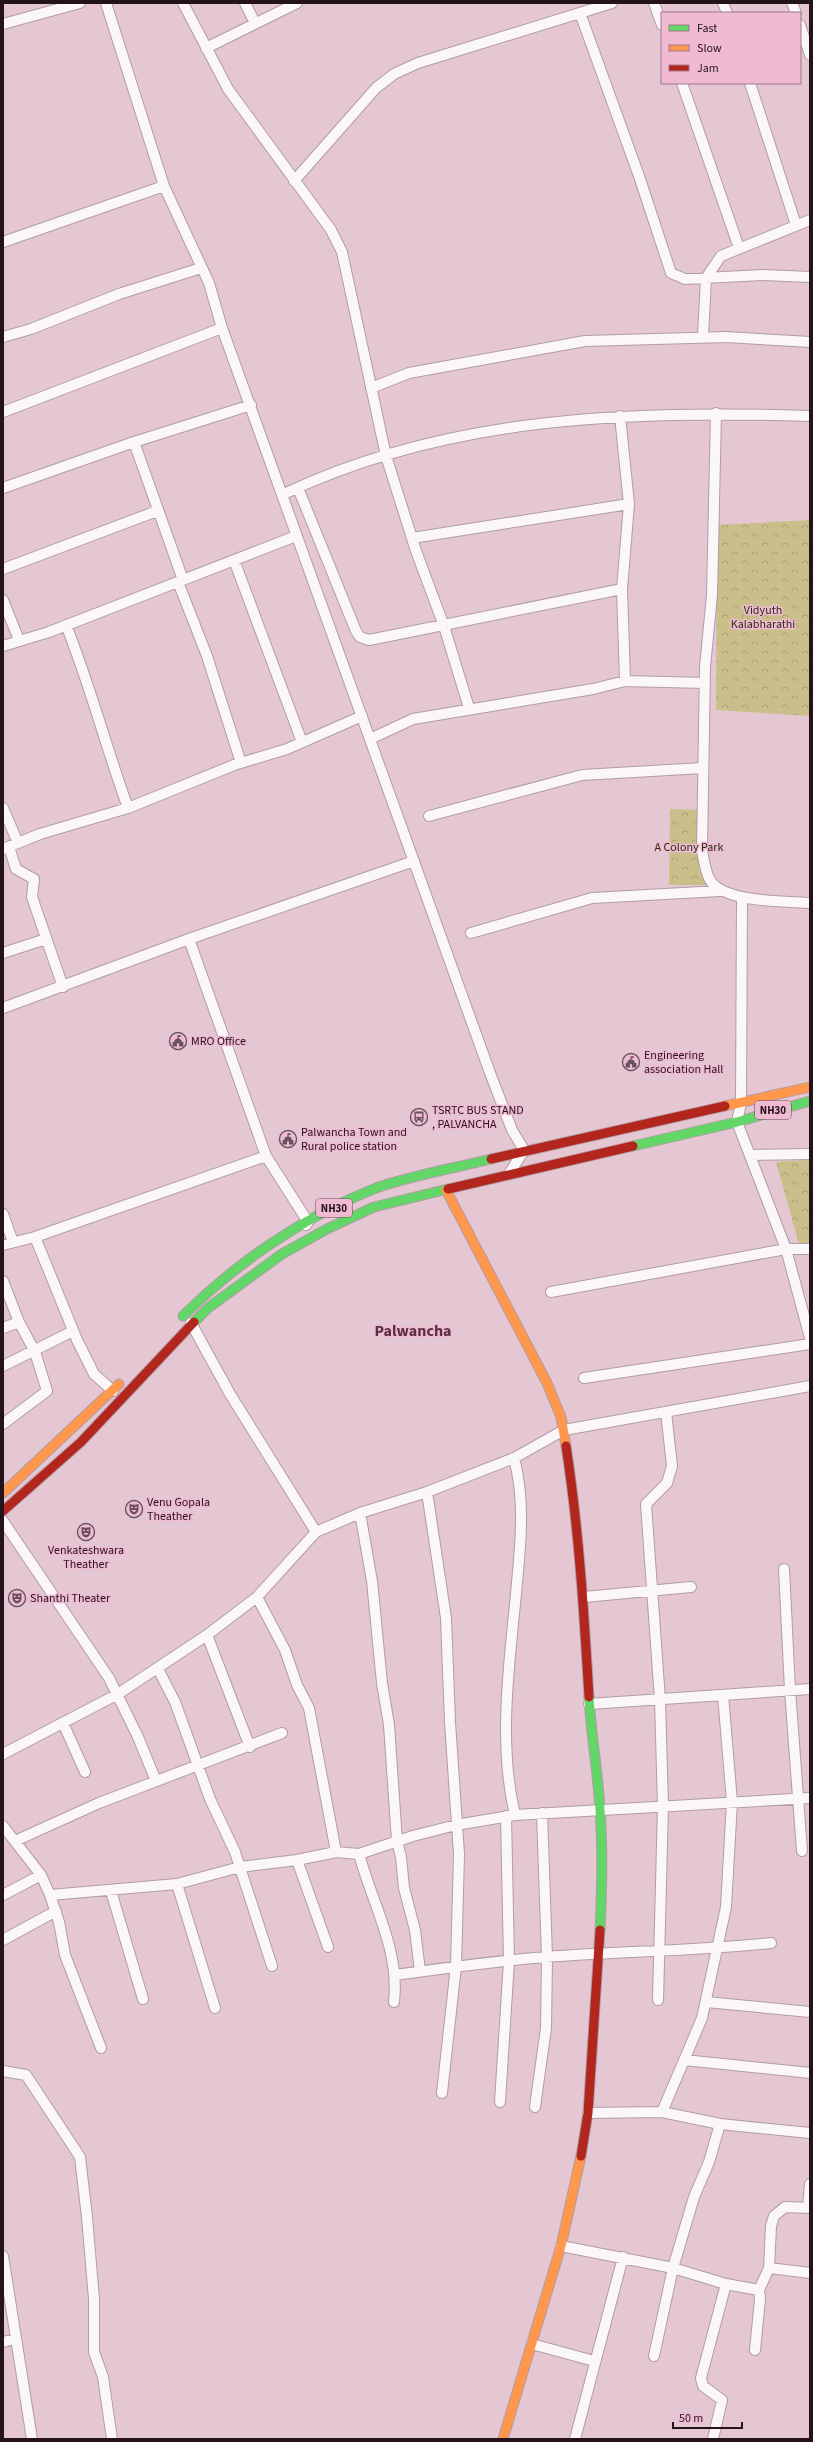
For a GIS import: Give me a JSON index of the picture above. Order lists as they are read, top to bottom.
{
  "streets": {
    "main road": ["NH30"]
  },
  "districts": ["Palwancha"],
  "parks": ["Vidyuth Kalabharathi", "A Colony Park"],
  "places": {
    "public building": ["MRO Office", "Engineering association Hall", "Palwancha Town and Rural police station"],
    "bus stop": ["TSRTC BUS STAND , PALVANCHA"],
    "theatre": ["Venu Gopala Theather", "Venkateshwara Theather", "Shanthi Theater"]
  },
  "legend": ["Fast", "Slow", "Jam"],
  "scale_bar": "50 m"
}
